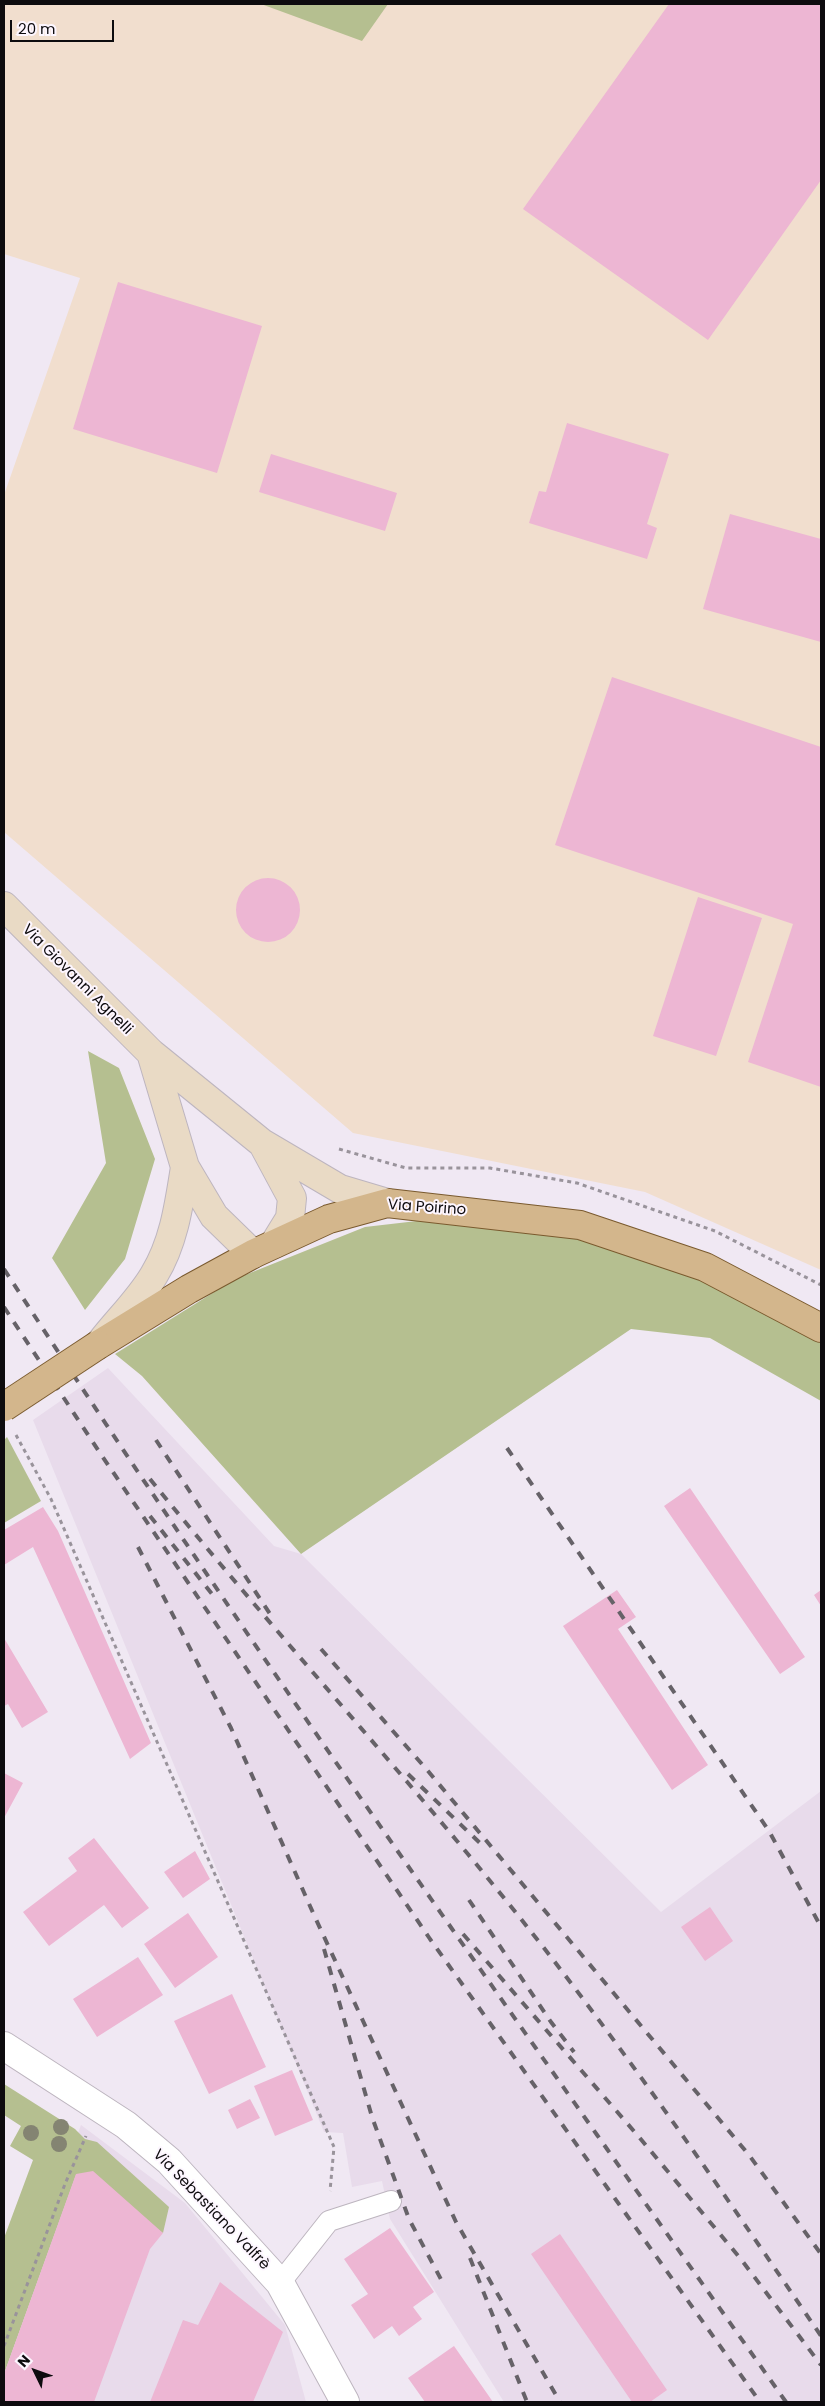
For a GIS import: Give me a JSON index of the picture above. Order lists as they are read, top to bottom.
{
  "streets": {
    "main road": ["Via Poirino"],
    "street": ["Via Giovanni Agnelli", "Via Sebastiano Valfrè"]
  },
  "crossings": [
    ["Via Giovanni Agnelli", "Via Poirino"]
  ],
  "scale_bar": "20 m",
  "north": "top left"
}
